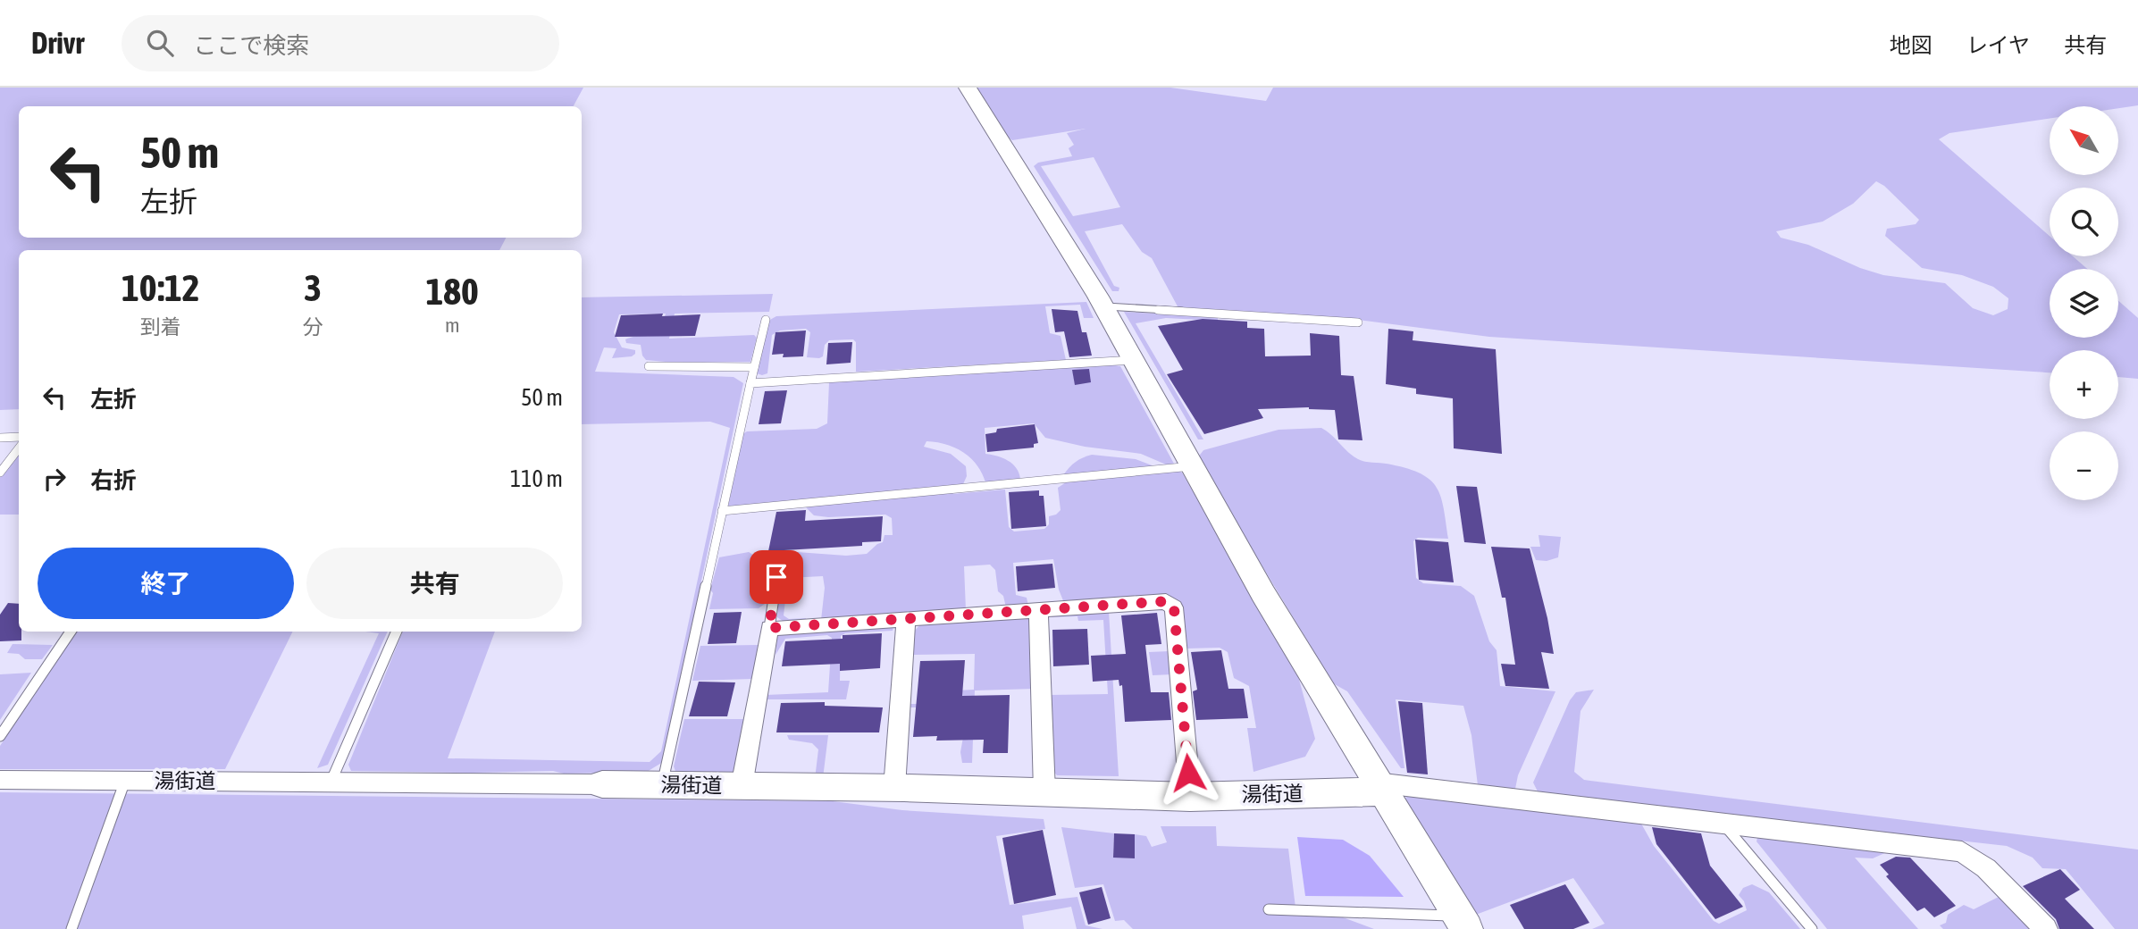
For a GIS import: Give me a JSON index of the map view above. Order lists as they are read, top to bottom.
{
  "streets": {
    "street": ["湯街道"]
  },
  "north": "top left",
  "page": {
    "header": "Drivr",
    "search": "ここで検索",
    "nav": ["地図", "レイヤ", "共有"],
    "map_buttons": ["+", "−"],
    "turn": ["50 m", "左折"],
    "eta": [
      "10:12",
      "到着",
      "3",
      "分",
      "180",
      "m"
    ],
    "list": [
      {
        "name": "左折",
        "value": "50 m"
      },
      {
        "name": "右折",
        "value": "110 m"
      }
    ],
    "buttons": ["終了", "共有"]
  }
}
